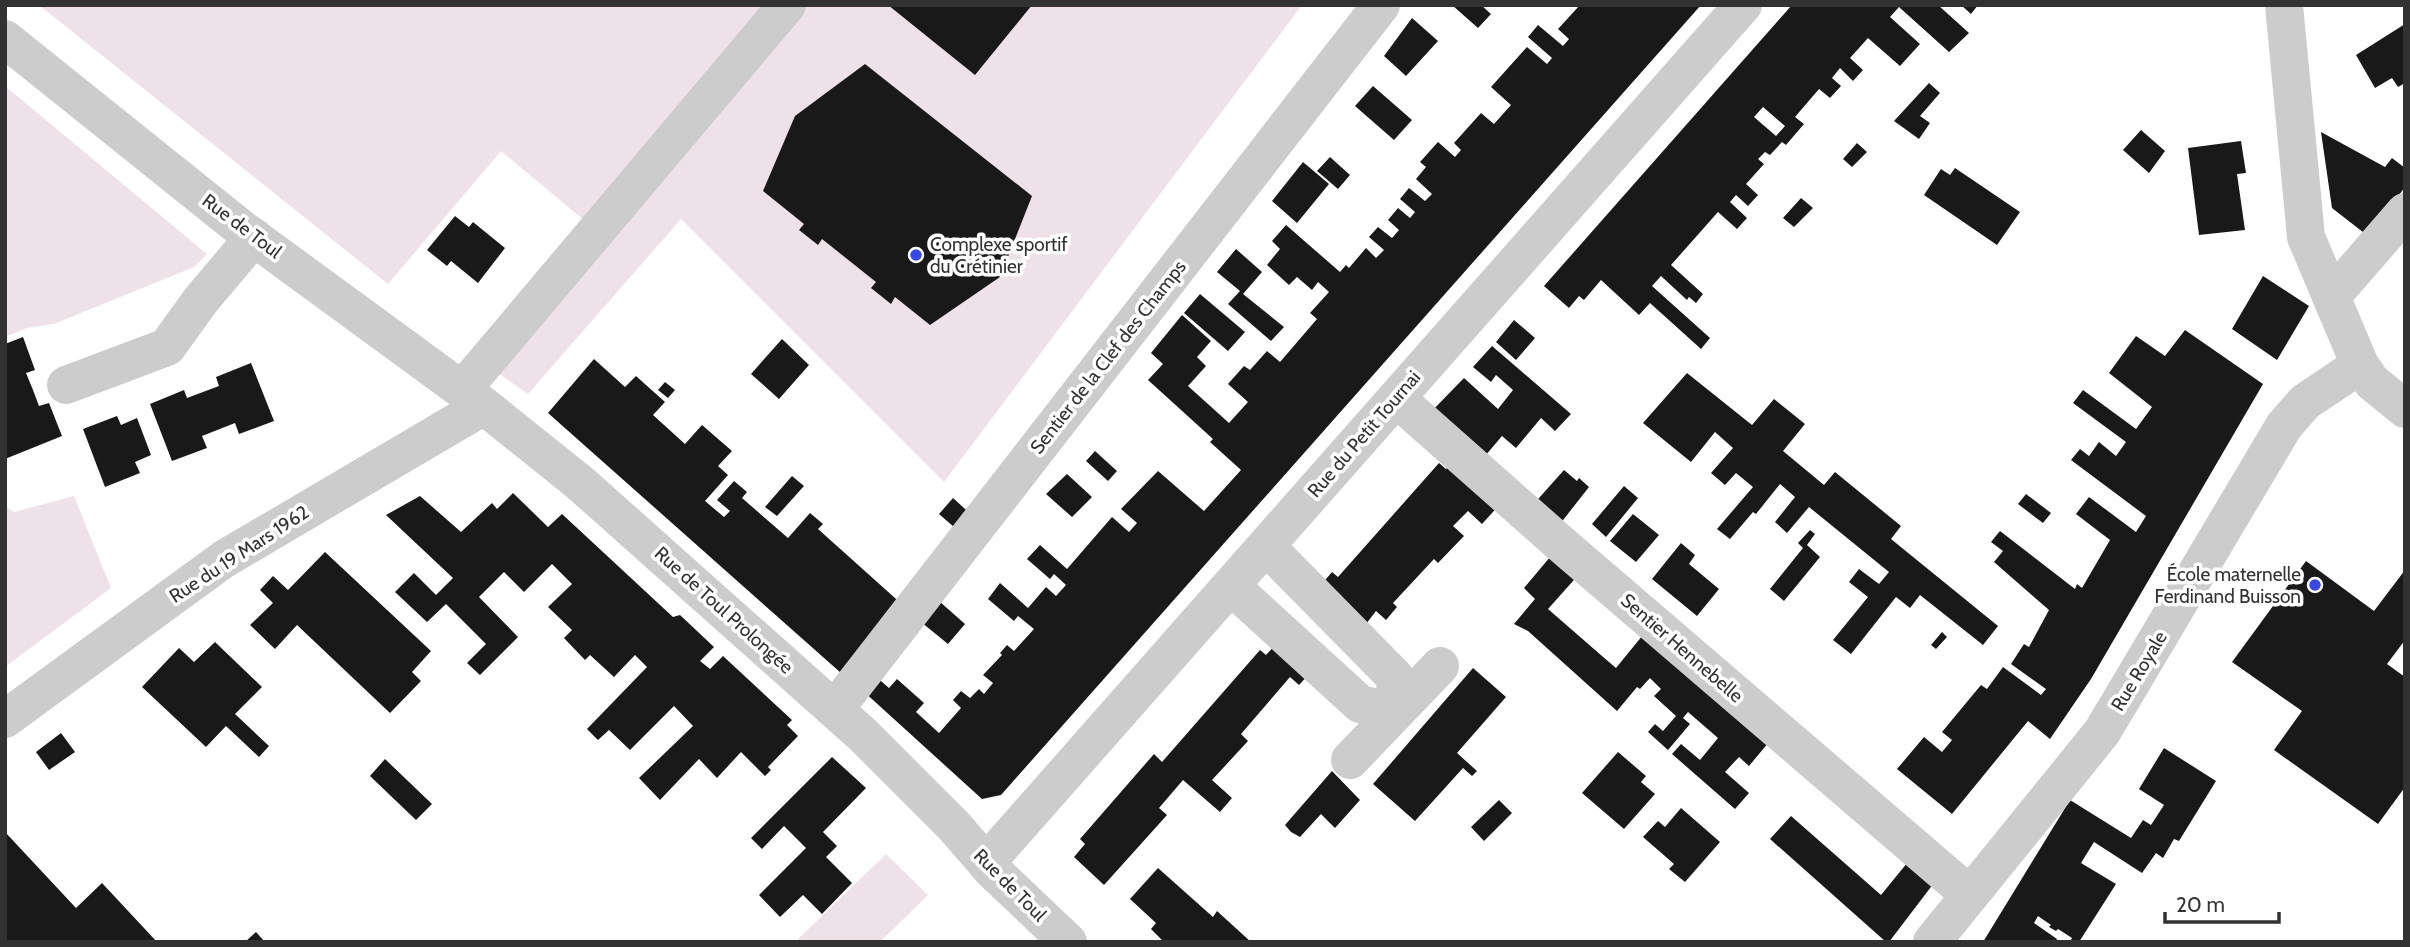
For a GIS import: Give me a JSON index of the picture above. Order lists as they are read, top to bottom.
{
  "streets": {
    "street": [
      "Rue de Toul",
      "Sentier de la Clef des Champs",
      "Rue du Petit Tournai",
      "Rue du 19 Mars 1962",
      "Rue de Toul Prolongée",
      "Sentier Hennebelle",
      "Rue Royale"
    ]
  },
  "crossings": [
    ["Rue de Toul", "Rue du Petit Tournai"],
    ["Rue de Toul", "Rue du 19 Mars 1962"],
    ["Rue de Toul", "Rue de Toul Prolongée"],
    ["Sentier de la Clef des Champs", "Rue de Toul Prolongée"],
    ["Rue du Petit Tournai", "Sentier Hennebelle"],
    ["Rue du 19 Mars 1962", "Rue de Toul Prolongée"],
    ["Sentier Hennebelle", "Rue Royale"]
  ],
  "places": ["Complexe sportif du Crétinier", "École maternelle Ferdinand Buisson"],
  "scale_bar": "20 m"
}
